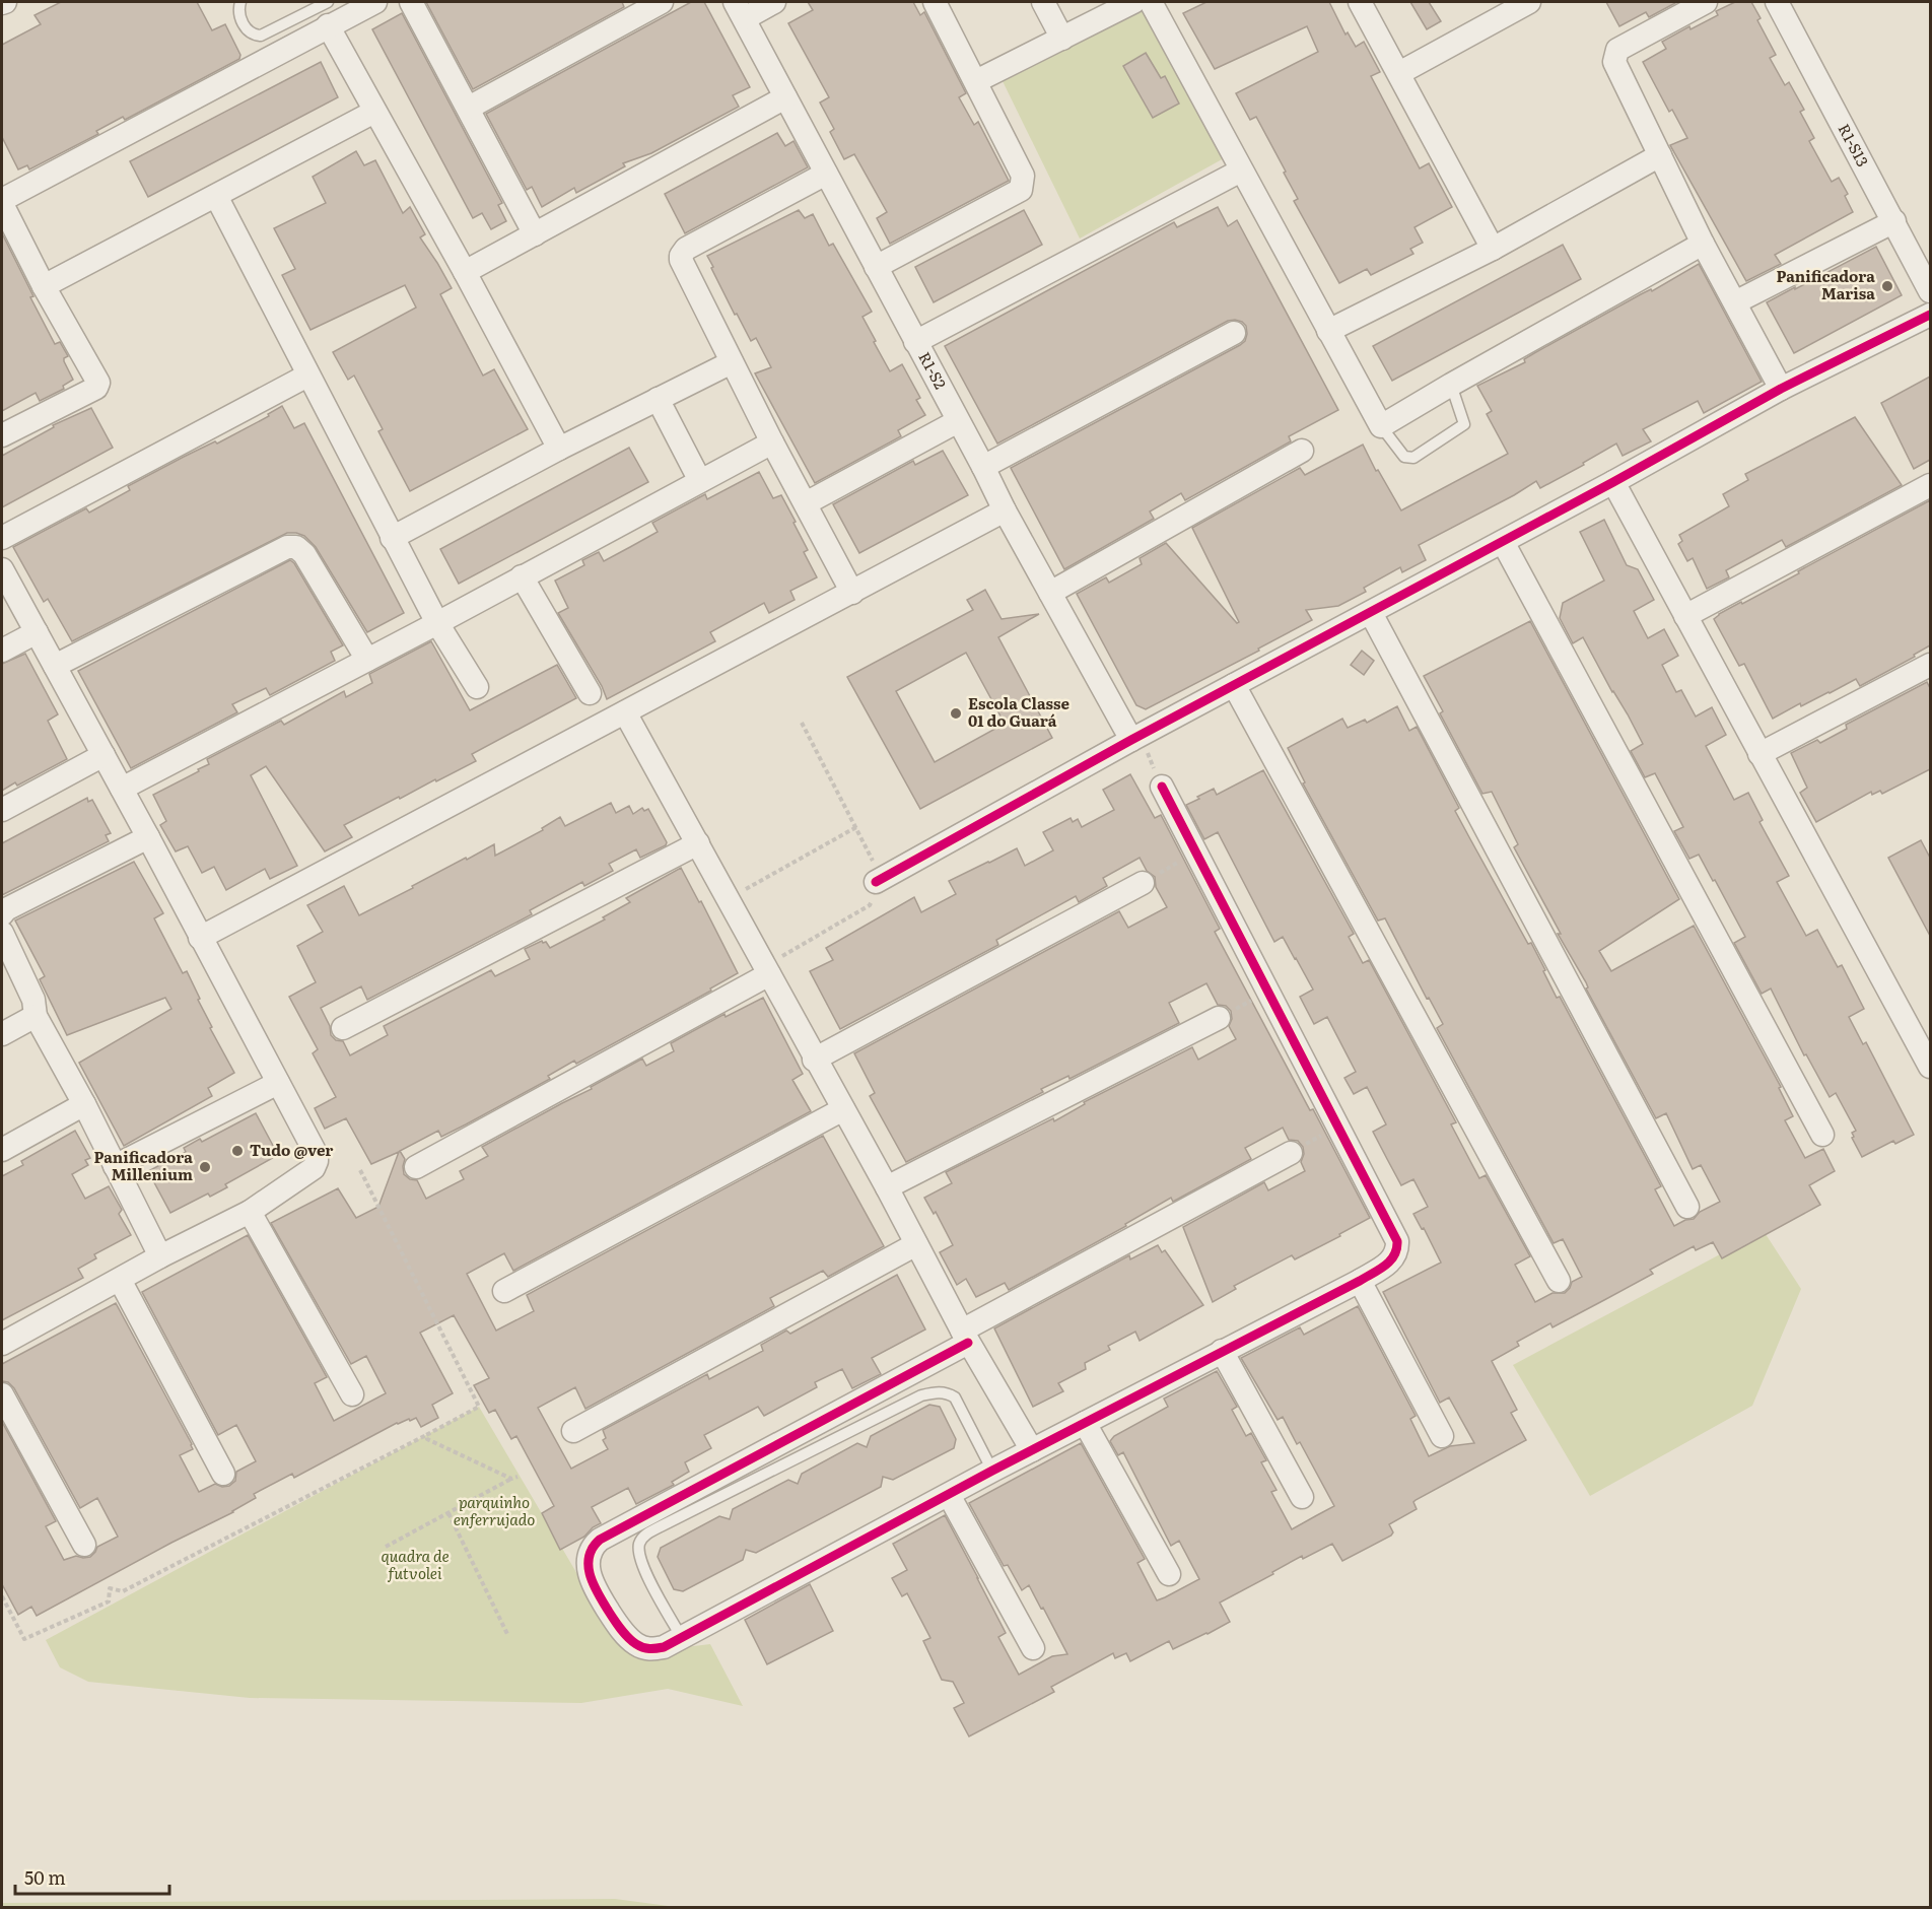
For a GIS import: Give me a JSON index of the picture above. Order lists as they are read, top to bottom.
{
  "streets": {
    "street": ["R1-S13", "R1-S2"]
  },
  "parks": ["parquinho enferrujado", "quadra de futvolei"],
  "places": [
    "Panificadora Marisa",
    "Escola Classe 01 do Guará",
    "Tudo @ver",
    "Panificadora Millenium"
  ],
  "scale_bar": "50 m"
}
